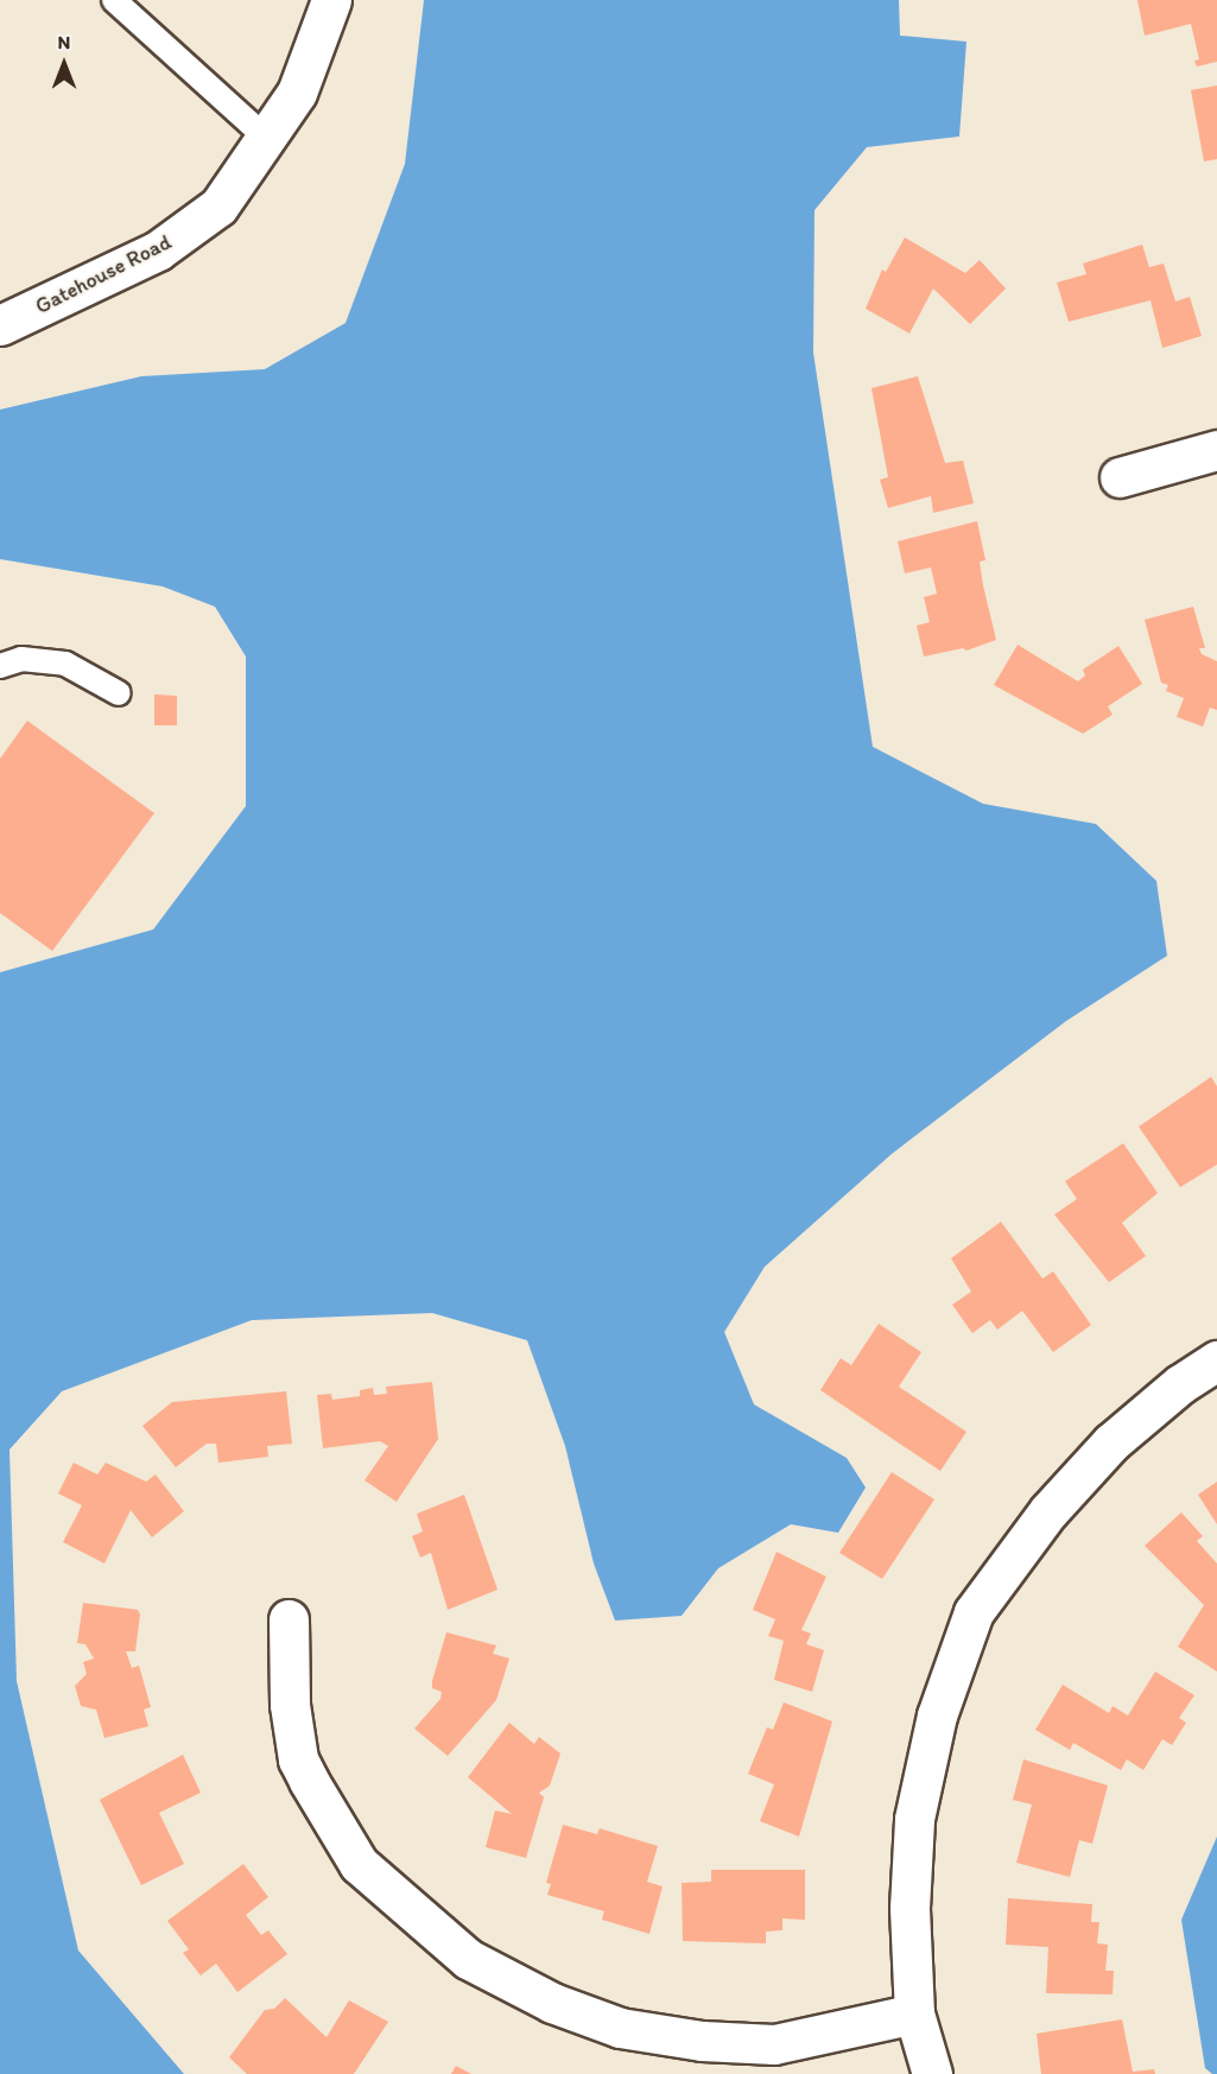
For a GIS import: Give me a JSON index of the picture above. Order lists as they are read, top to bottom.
{
  "streets": {
    "street": ["Gatehouse Road"]
  },
  "north": "top"
}
